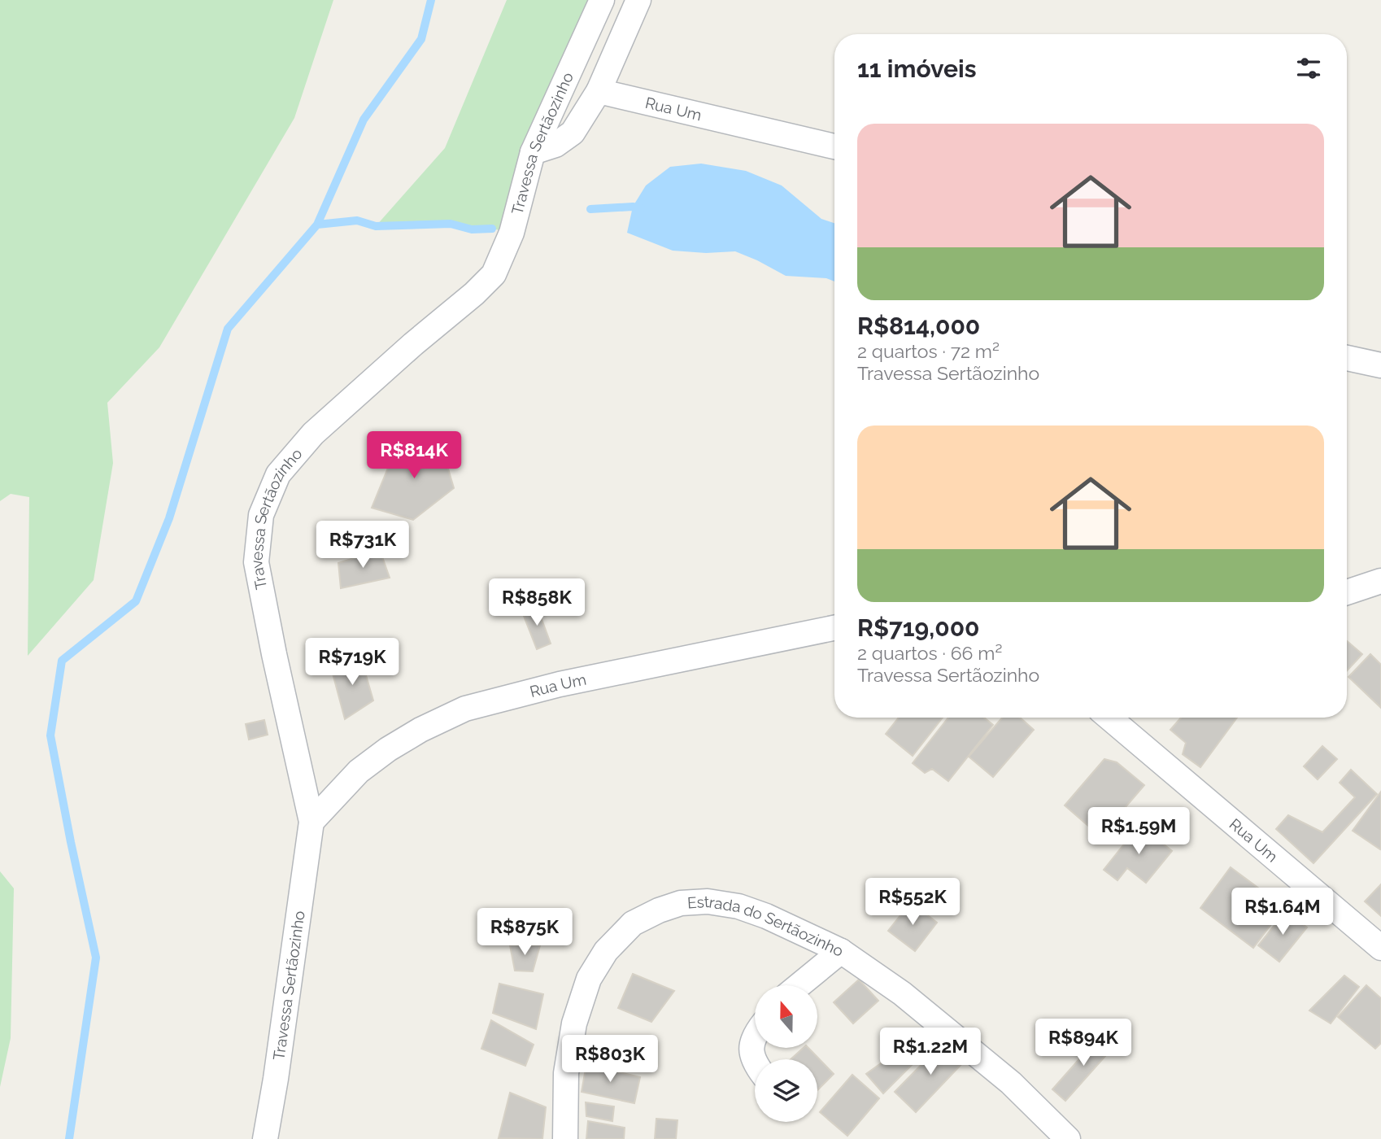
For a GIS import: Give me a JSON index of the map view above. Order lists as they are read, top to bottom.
{
  "streets": {
    "street": ["Rua Um", "Travessa Sertãozinho", "Estrada do Sertãozinho"]
  },
  "crossings": [
    ["Rua Um", "Travessa Sertãozinho"]
  ],
  "north": "top",
  "page": {
    "heading": "11 imóveis",
    "list": [
      {
        "name": "R$814,000",
        "note": "2 quartos · 72 m² · Travessa Sertãozinho"
      },
      {
        "name": "R$719,000",
        "note": "2 quartos · 66 m² · Travessa Sertãozinho"
      }
    ],
    "price": [
      "R$814K",
      "R$731K",
      "R$858K",
      "R$719K",
      "R$1.59M",
      "R$552K",
      "R$1.64M",
      "R$875K",
      "R$894K",
      "R$1.22M",
      "R$803K"
    ]
  }
}
